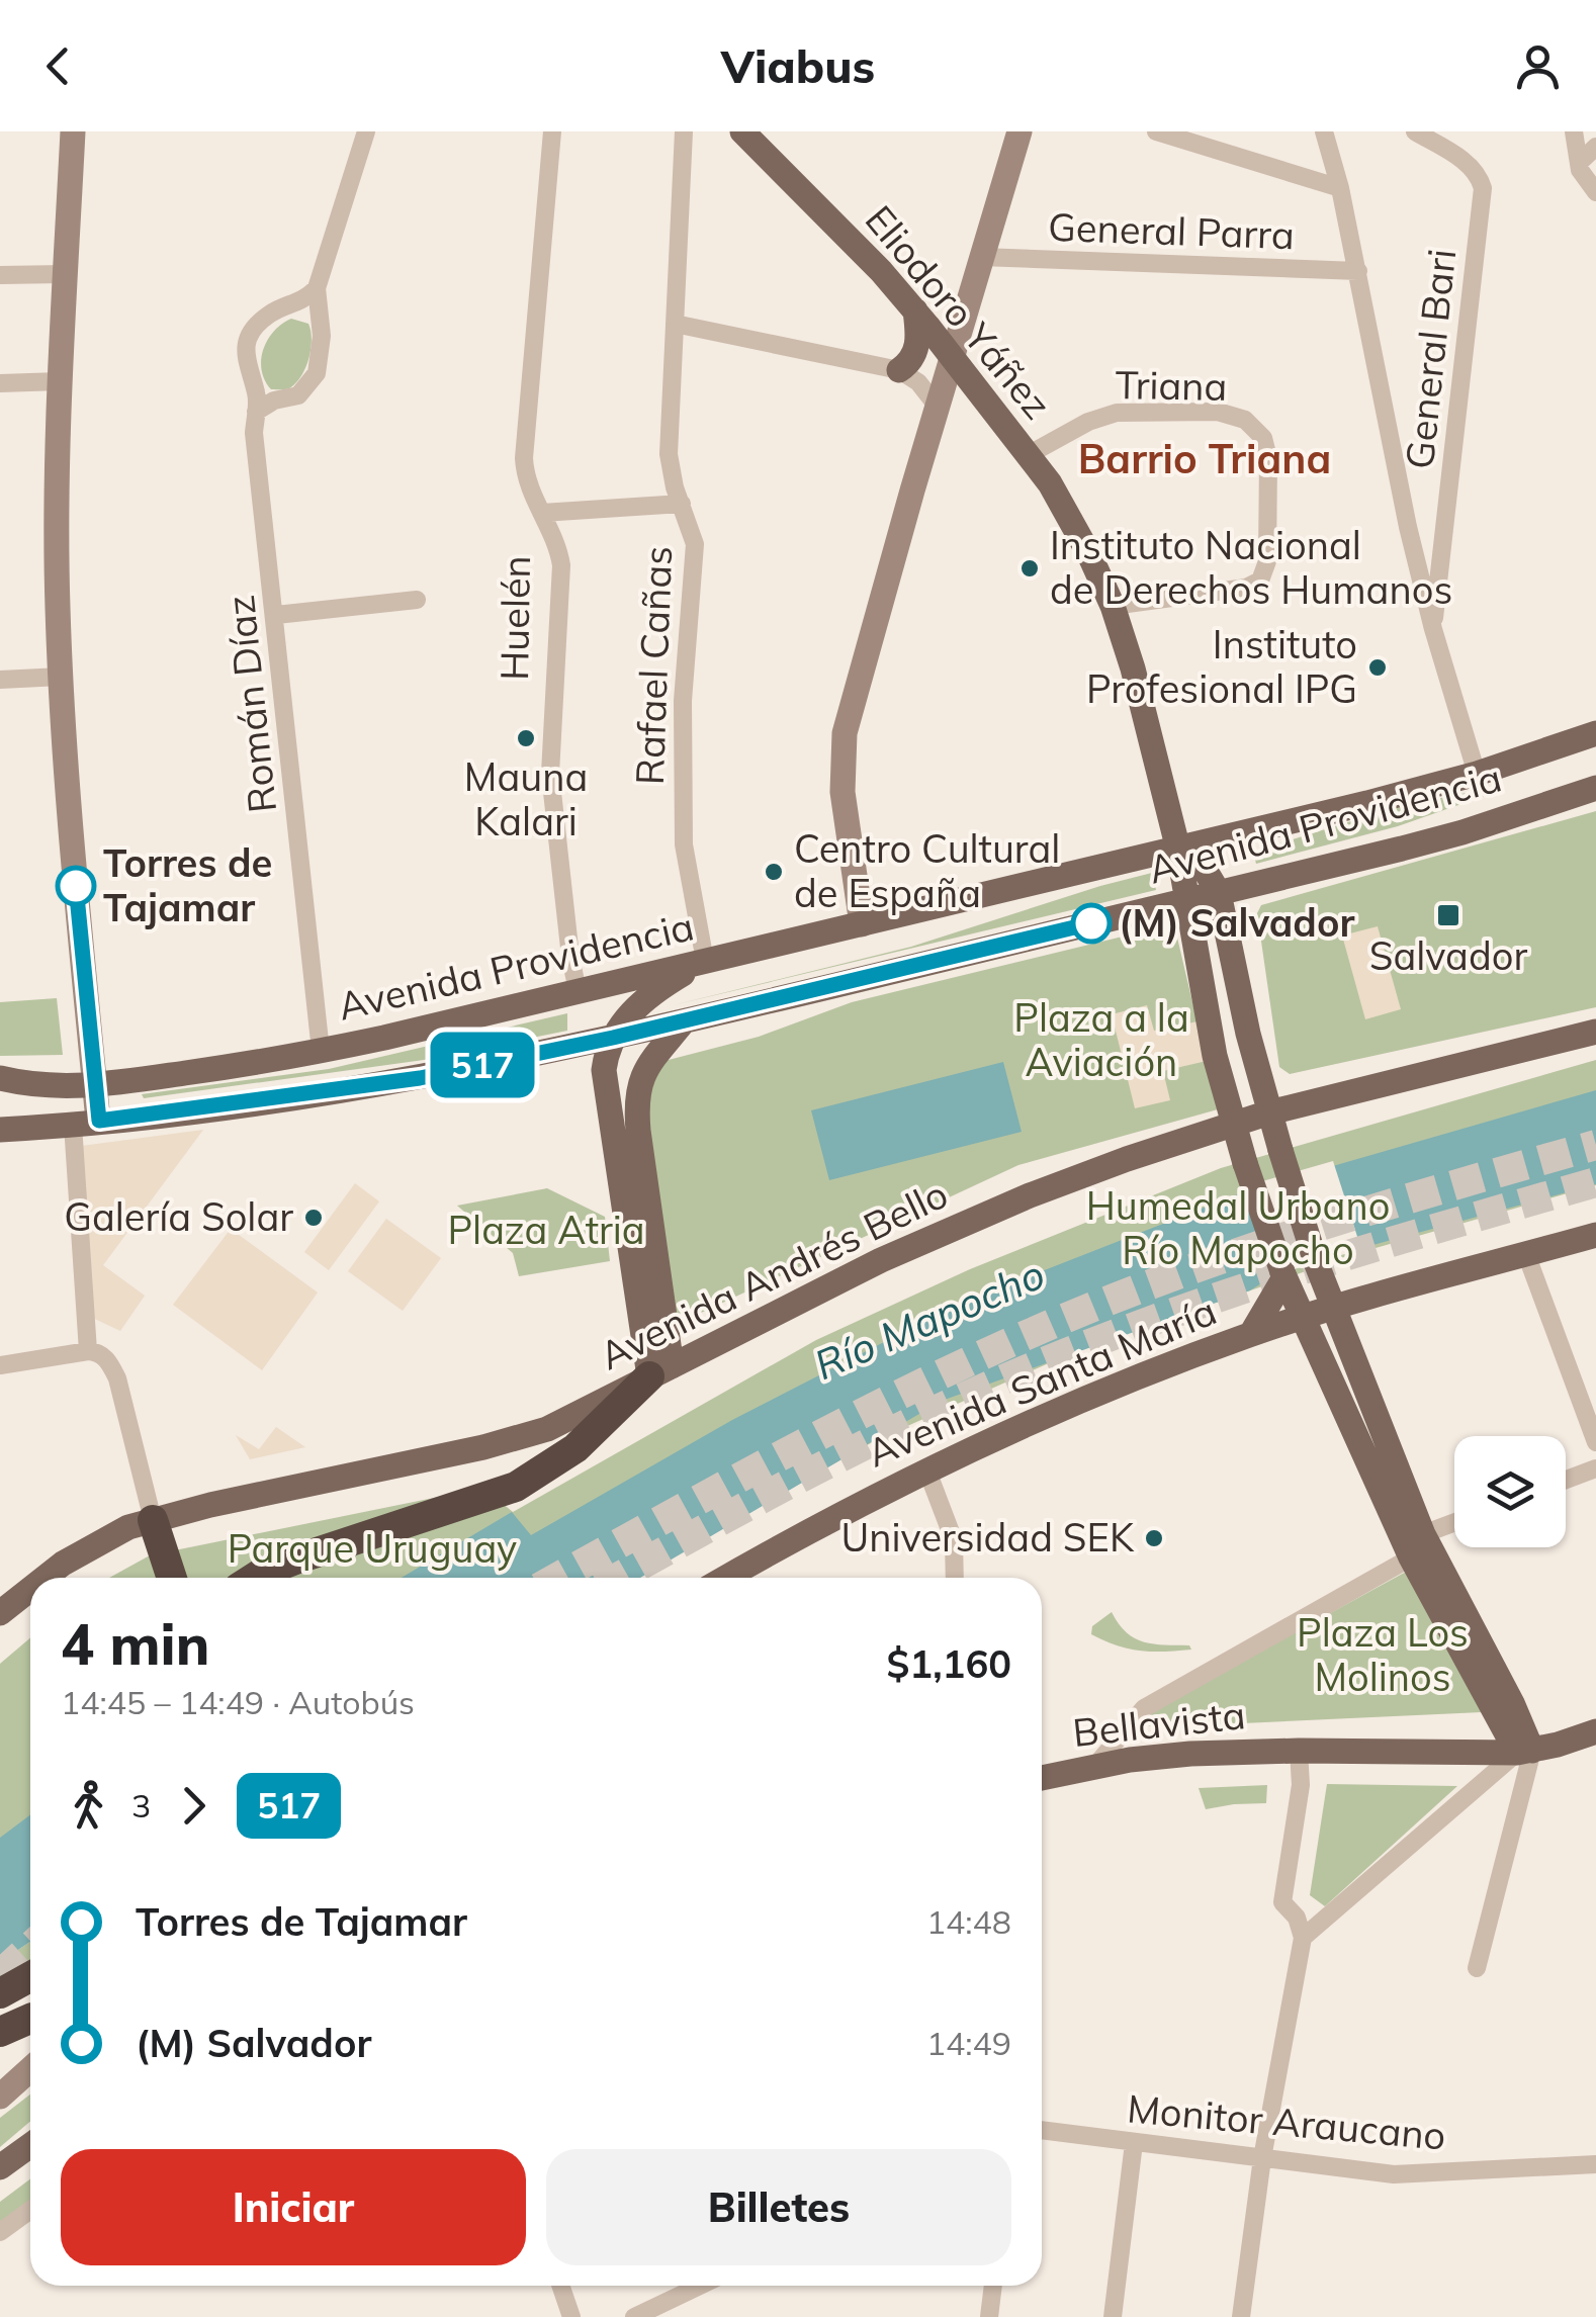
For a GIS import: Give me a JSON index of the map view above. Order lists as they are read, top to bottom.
{
  "streets": {
    "main road": [
      "Eliodoro Yáñez",
      "Avenida Providencia",
      "Avenida Andrés Bello",
      "Avenida Santa María",
      "Bellavista"
    ],
    "street": [
      "General Parra",
      "General Bari",
      "Triana",
      "Huelén",
      "Rafael Cañas",
      "Román Díaz",
      "Monitor Araucano"
    ]
  },
  "crossings": [
    ["Eliodoro Yáñez", "Triana"],
    ["Eliodoro Yáñez", "Avenida Providencia"],
    ["Eliodoro Yáñez", "Avenida Andrés Bello"],
    ["Eliodoro Yáñez", "Avenida Santa María"],
    ["Eliodoro Yáñez", "Bellavista"],
    ["Huelén", "Avenida Providencia"],
    ["Rafael Cañas", "Avenida Providencia"],
    ["Román Díaz", "Avenida Providencia"]
  ],
  "districts": ["Barrio Triana"],
  "water": ["Río Mapocho"],
  "parks": [
    "Plaza a la Aviación",
    "Humedal Urbano Río Mapocho",
    "Plaza Atria",
    "Parque Uruguay",
    "Plaza Los Molinos"
  ],
  "places": {
    "other": [
      "Instituto Nacional de Derechos Humanos",
      "Instituto Profesional IPG",
      "Mauna Kalari",
      "Centro Cultural de España",
      "Torres de Tajamar",
      "(M) Salvador",
      "Galería Solar",
      "Universidad SEK"
    ],
    "transit": ["Salvador"]
  },
  "lines": ["bus line 517"],
  "page": {
    "header": "Viabus",
    "on_map": "517",
    "heading": ["4 min", "14:45 – 14:49 · Autobús", "$1,160"],
    "legs": ["3", "517"],
    "list": [
      {
        "name": "Torres de Tajamar",
        "value": "14:48"
      },
      {
        "name": "(M) Salvador",
        "value": "14:49"
      }
    ],
    "buttons": ["Iniciar", "Billetes"]
  }
}
